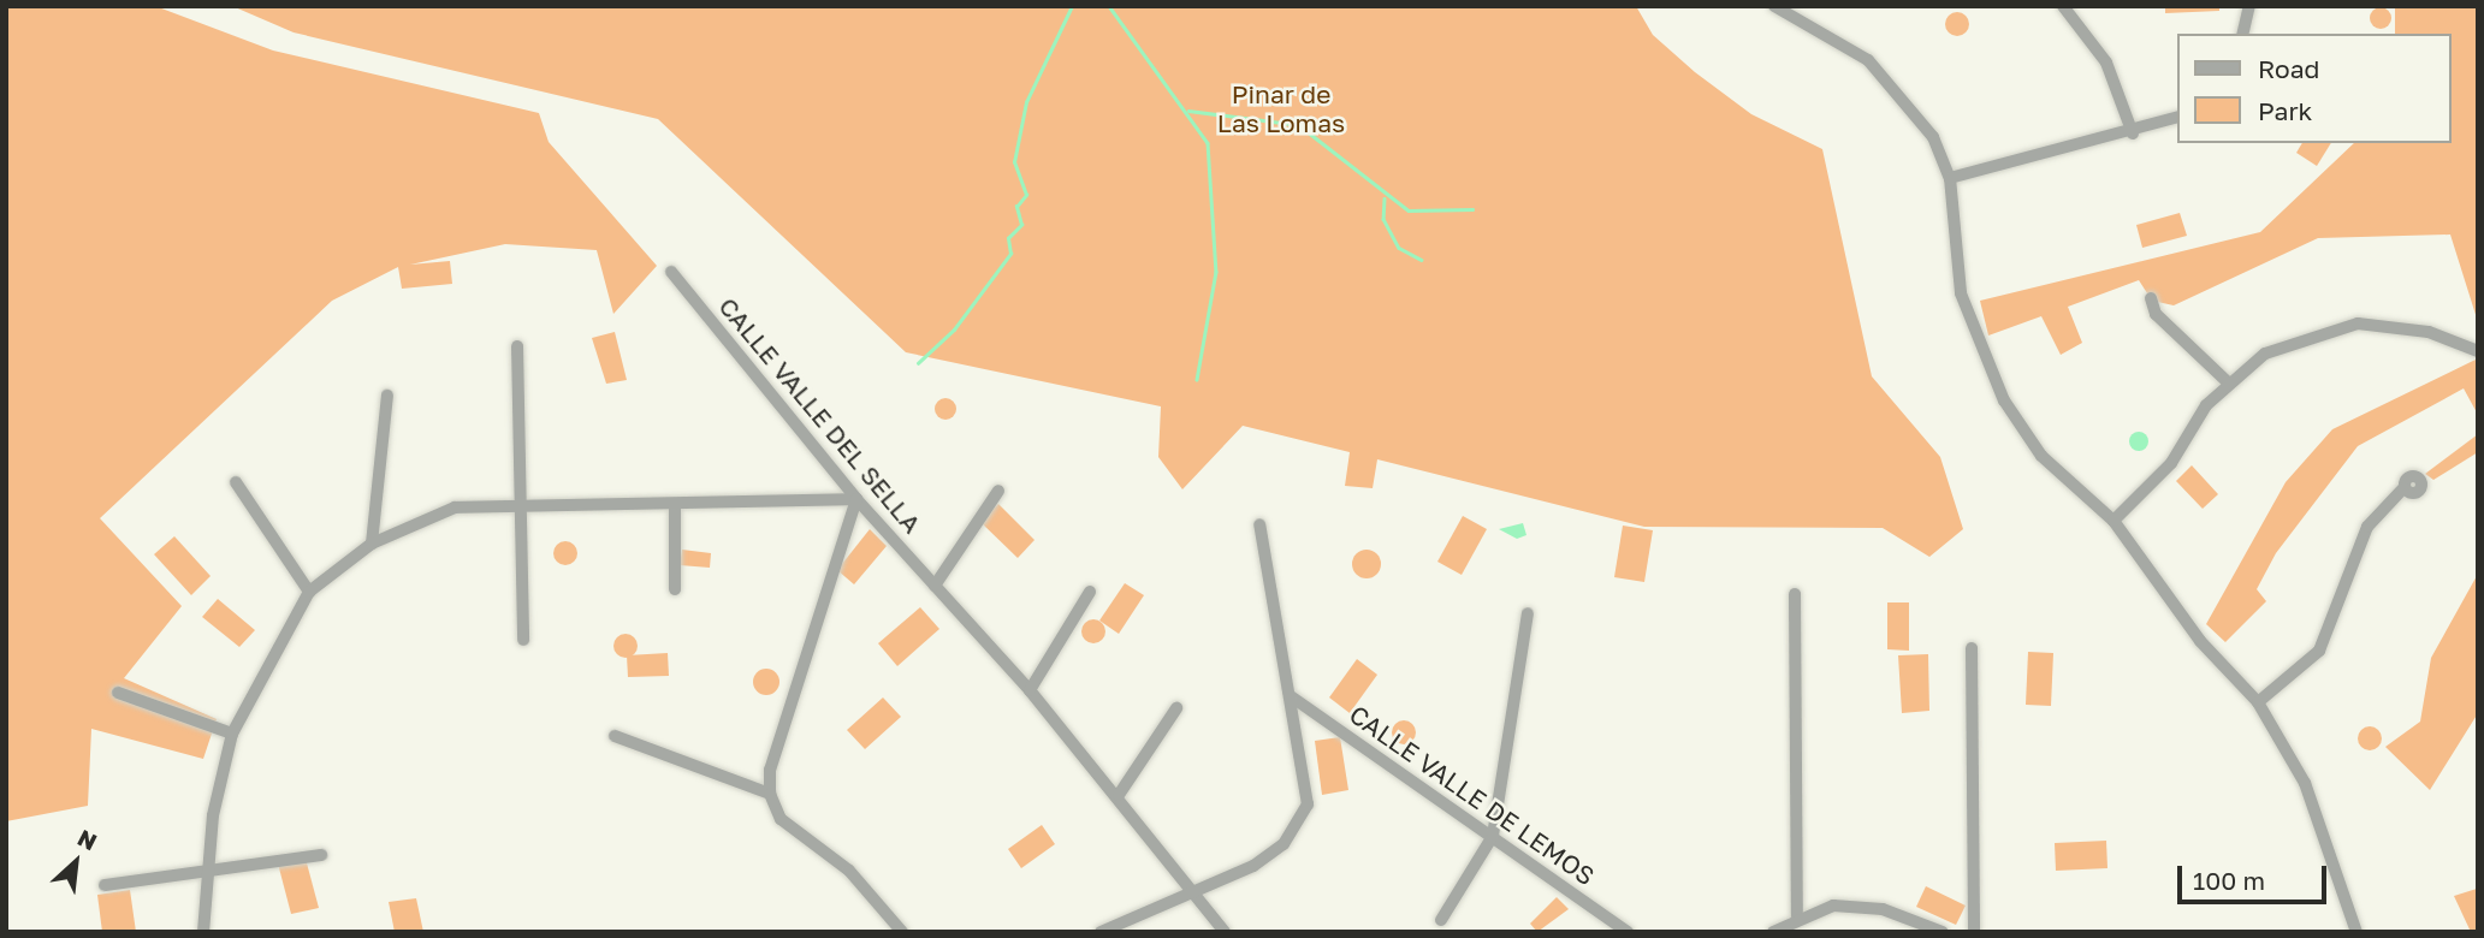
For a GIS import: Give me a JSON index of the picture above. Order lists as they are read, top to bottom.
{
  "streets": {
    "street": ["CALLE VALLE DEL SELLA", "CALLE VALLE DE LEMOS"]
  },
  "parks": ["Pinar de Las Lomas"],
  "legend": ["Road", "Park"],
  "scale_bar": "100 m",
  "north": "top right"
}
